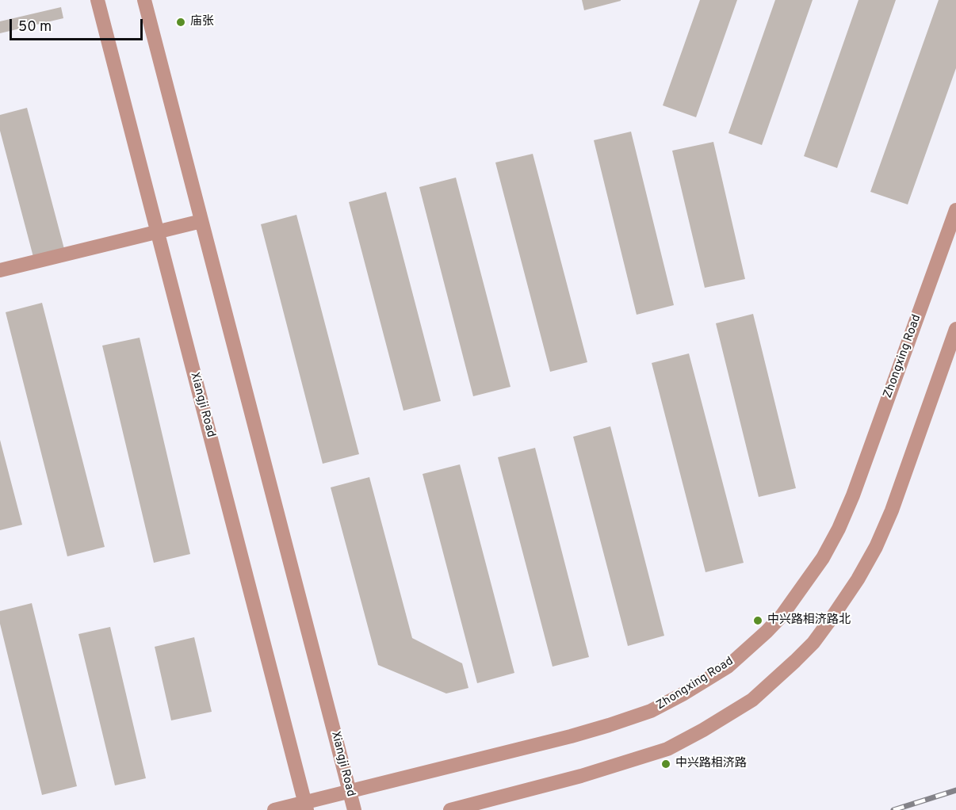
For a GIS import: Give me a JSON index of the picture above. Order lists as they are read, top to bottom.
{
  "streets": {
    "street": ["Zhongxing Road", "Xiangji Road"]
  },
  "crossings": [
    ["Zhongxing Road", "Xiangji Road"]
  ],
  "places": ["庙张", "中兴路相济路北", "中兴路相济路"],
  "scale_bar": "50 m"
}
